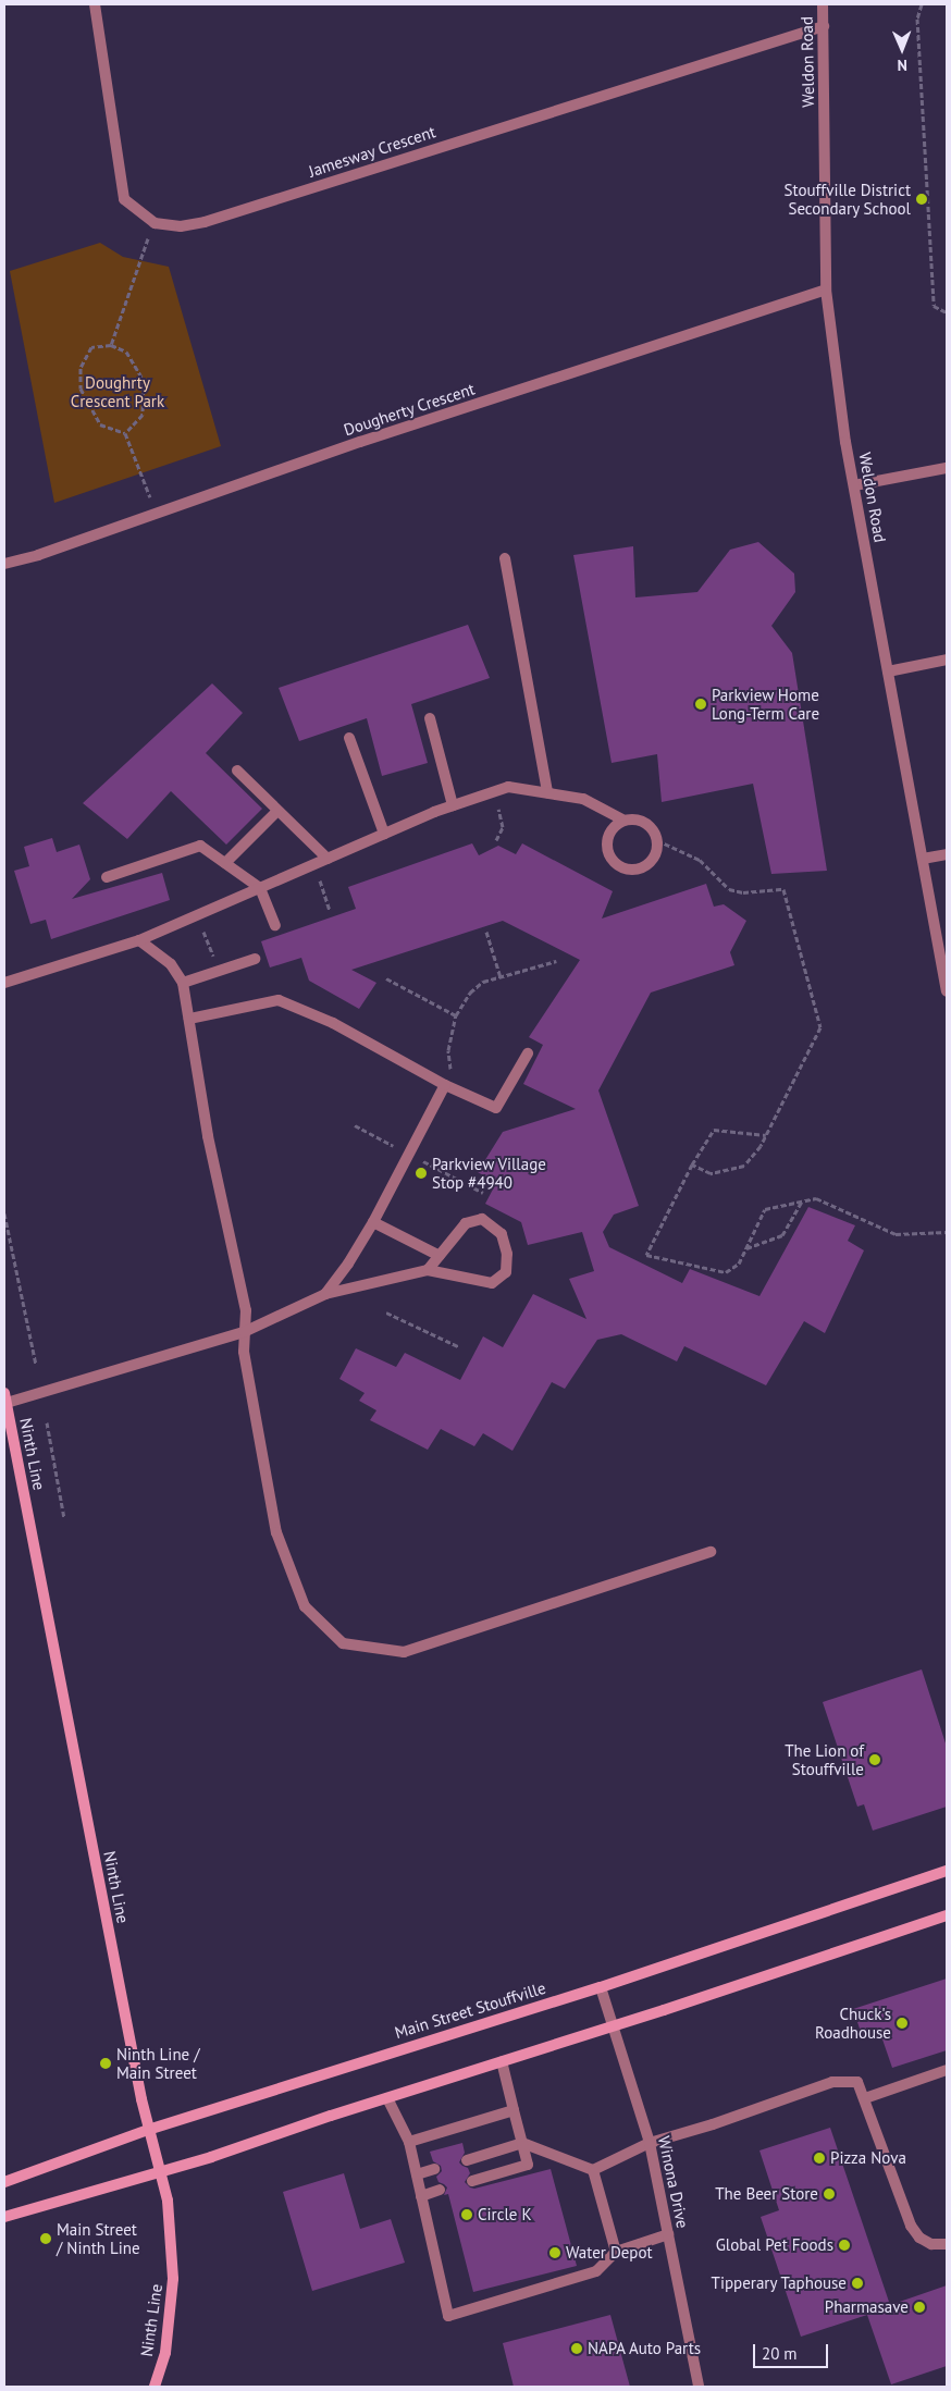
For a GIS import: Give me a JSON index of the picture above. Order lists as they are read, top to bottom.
{
  "streets": {
    "main road": ["Ninth Line", "Main Street Stouffville"],
    "street": [
      "Weldon Road",
      "Jamesway Crescent",
      "Dougherty Crescent",
      "Winona Drive"
    ]
  },
  "crossings": [
    ["Weldon Road", "Jamesway Crescent"],
    ["Weldon Road", "Dougherty Crescent"],
    ["Ninth Line", "Main Street Stouffville"],
    ["Main Street Stouffville", "Winona Drive"]
  ],
  "parks": ["Doughrty Crescent Park"],
  "places": [
    "Stouffville District Secondary School",
    "Parkview Home Long-Term Care",
    "Parkview Village Stop #4940",
    "The Lion of Stouffville",
    "Chuck's Roadhouse",
    "Ninth Line / Main Street",
    "Pizza Nova",
    "The Beer Store",
    "Circle K",
    "Main Street / Ninth Line",
    "Global Pet Foods",
    "Water Depot",
    "Tipperary Taphouse",
    "Pharmasave",
    "NAPA Auto Parts"
  ],
  "scale_bar": "20 m",
  "north": "bottom"
}
